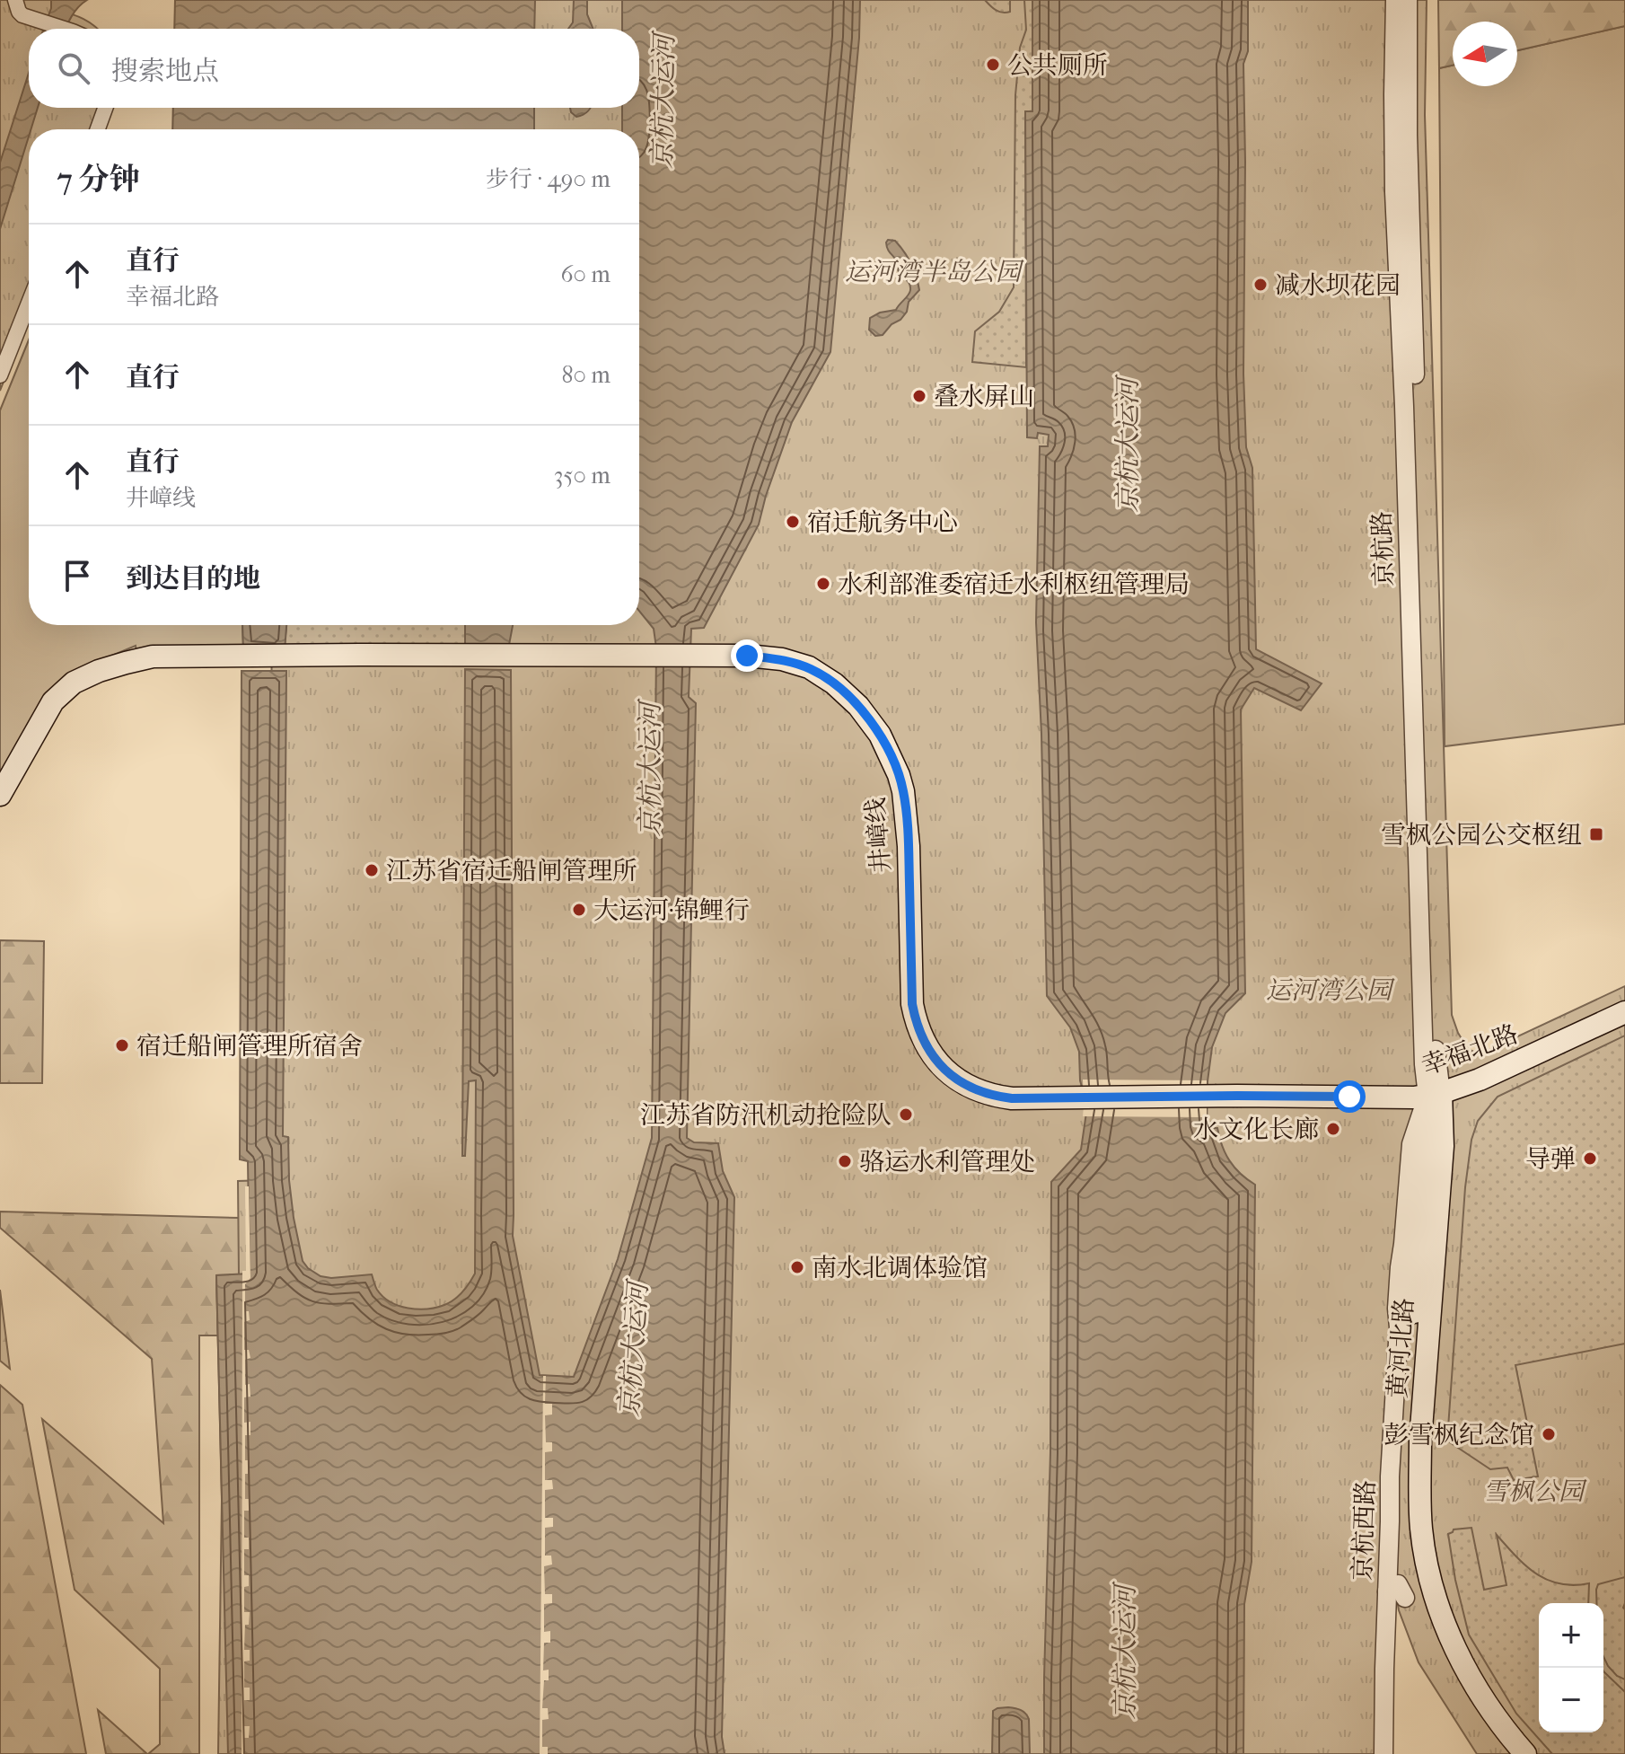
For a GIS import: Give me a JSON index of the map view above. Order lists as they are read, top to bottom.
{
  "streets": {
    "main road": ["井嶂线", "幸福北路", "黄河北路"],
    "street": ["京杭路", "京杭西路"]
  },
  "crossings": [
    ["京杭路", "幸福北路"],
    ["京杭路", "黄河北路"],
    ["京杭路", "京杭西路"],
    ["井嶂线", "幸福北路"],
    ["幸福北路", "黄河北路"],
    ["幸福北路", "京杭西路"],
    ["黄河北路", "京杭西路"]
  ],
  "water": ["京杭大运河"],
  "parks": ["运河湾半岛公园", "运河湾公园", "雪枫公园"],
  "places": {
    "other": [
      "公共厕所",
      "减水坝花园",
      "叠水屏山",
      "宿迁航务中心",
      "水利部淮委宿迁水利枢纽管理局",
      "江苏省宿迁船闸管理所",
      "大运河·锦鲤行",
      "宿迁船闸管理所宿舍",
      "江苏省防汛机动抢险队",
      "水文化长廊",
      "导弹",
      "骆运水利管理处",
      "南水北调体验馆",
      "彭雪枫纪念馆"
    ],
    "transit": ["雪枫公园公交枢纽"]
  },
  "north": "left",
  "page": {
    "search": "搜索地点",
    "heading": ["7 分钟", "步行 · 490 m"],
    "list": [
      ["直行", "幸福北路", "60 m"],
      ["直行", "80 m"],
      ["直行", "井嶂线", "350 m"],
      "到达目的地"
    ],
    "map_buttons": ["+", "−"]
  }
}
